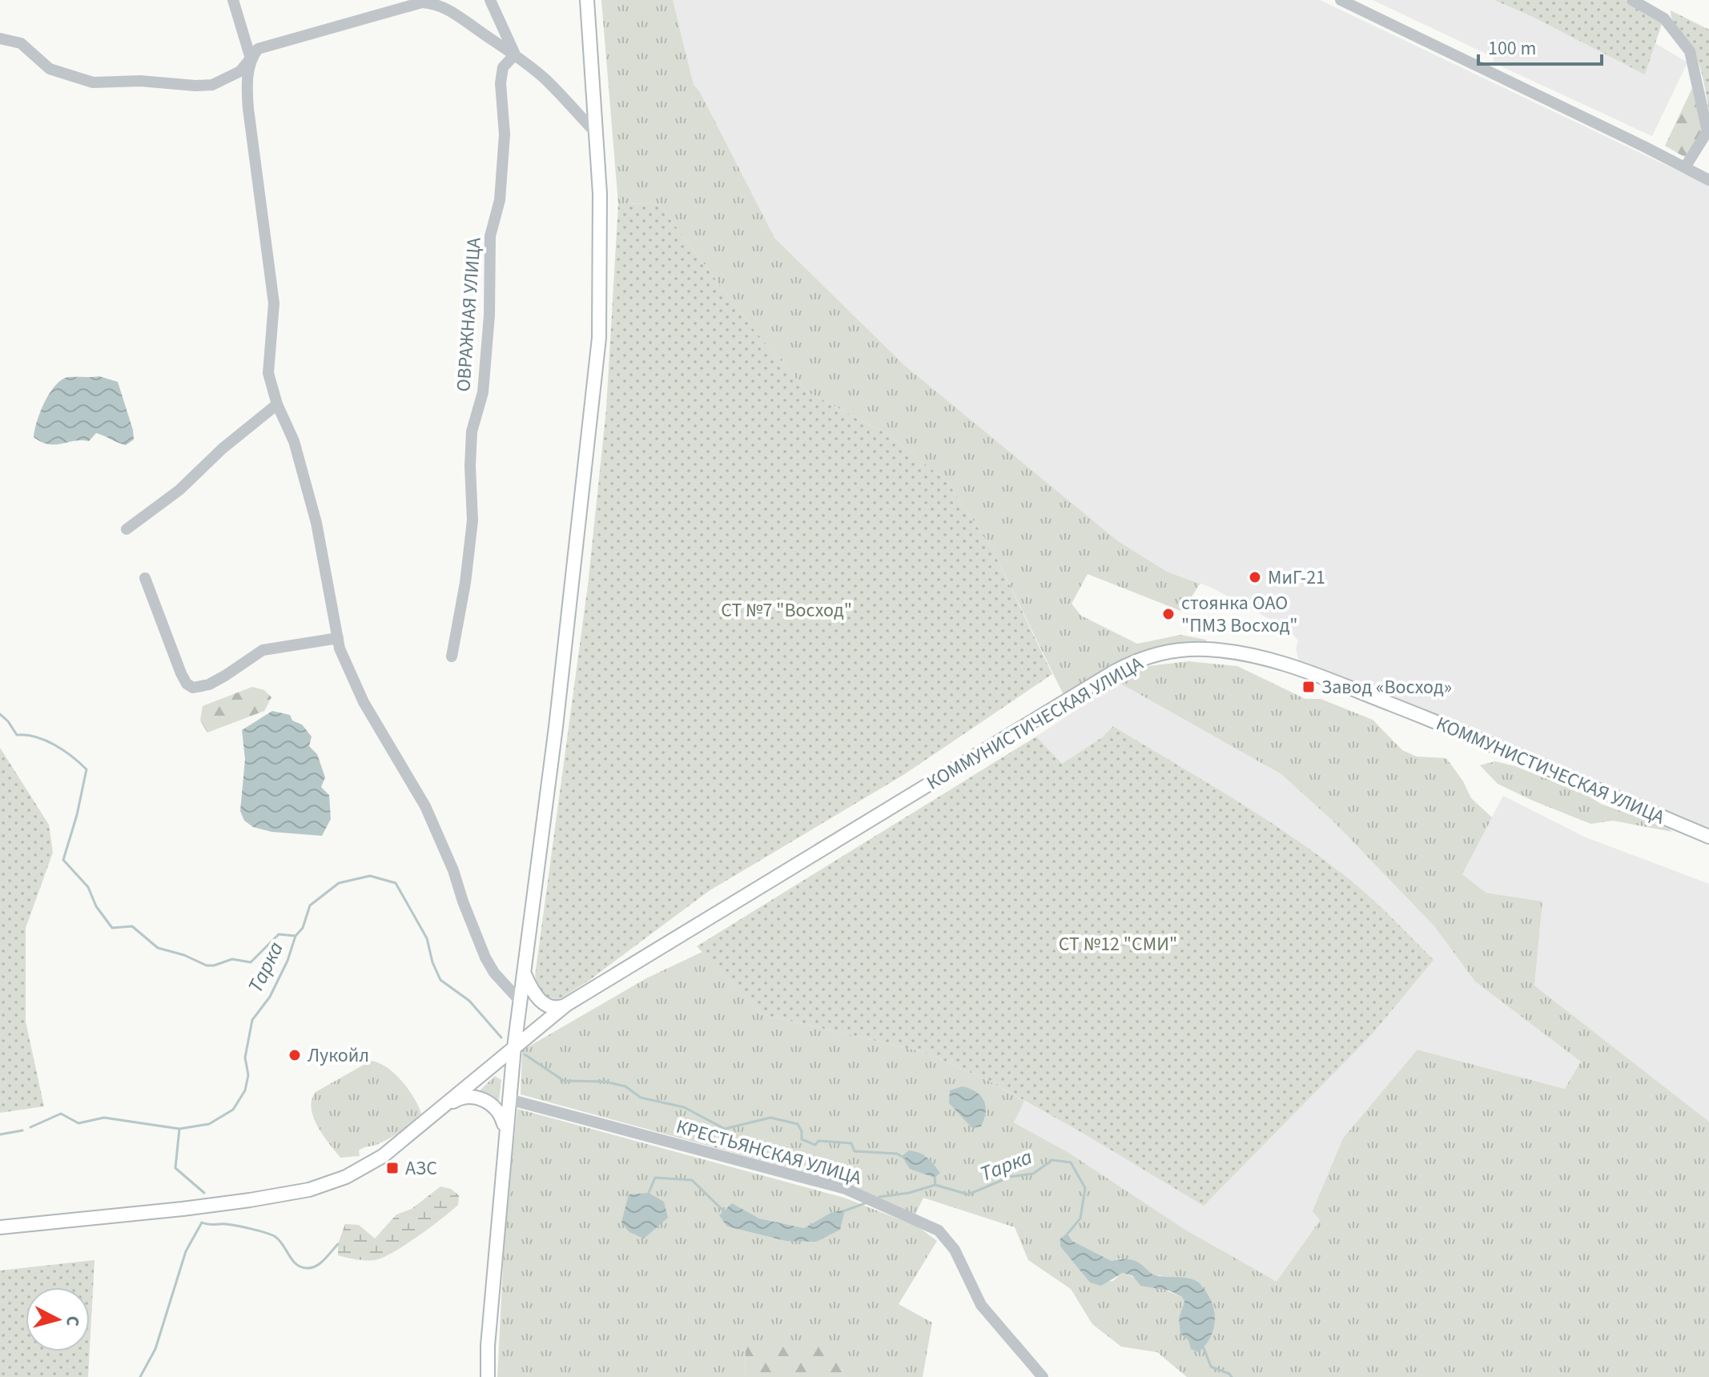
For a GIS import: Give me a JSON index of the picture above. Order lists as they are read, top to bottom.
{
  "streets": {
    "main road": ["КОММУНИСТИЧЕСКАЯ УЛИЦА"],
    "street": ["ОВРАЖНАЯ УЛИЦА", "КРЕСТЬЯНСКАЯ УЛИЦА"]
  },
  "water": ["Тарка"],
  "parks": ["СТ №7 \"Восход\"", "СТ №12 \"СМИ\""],
  "places": {
    "other": ["МиГ-21", "стоянка ОАО \"ПМЗ Восход\"", "Лукойл"],
    "transit": ["Завод «Восход»", "АЗС"]
  },
  "scale_bar": "100 m",
  "north": "right"
}
